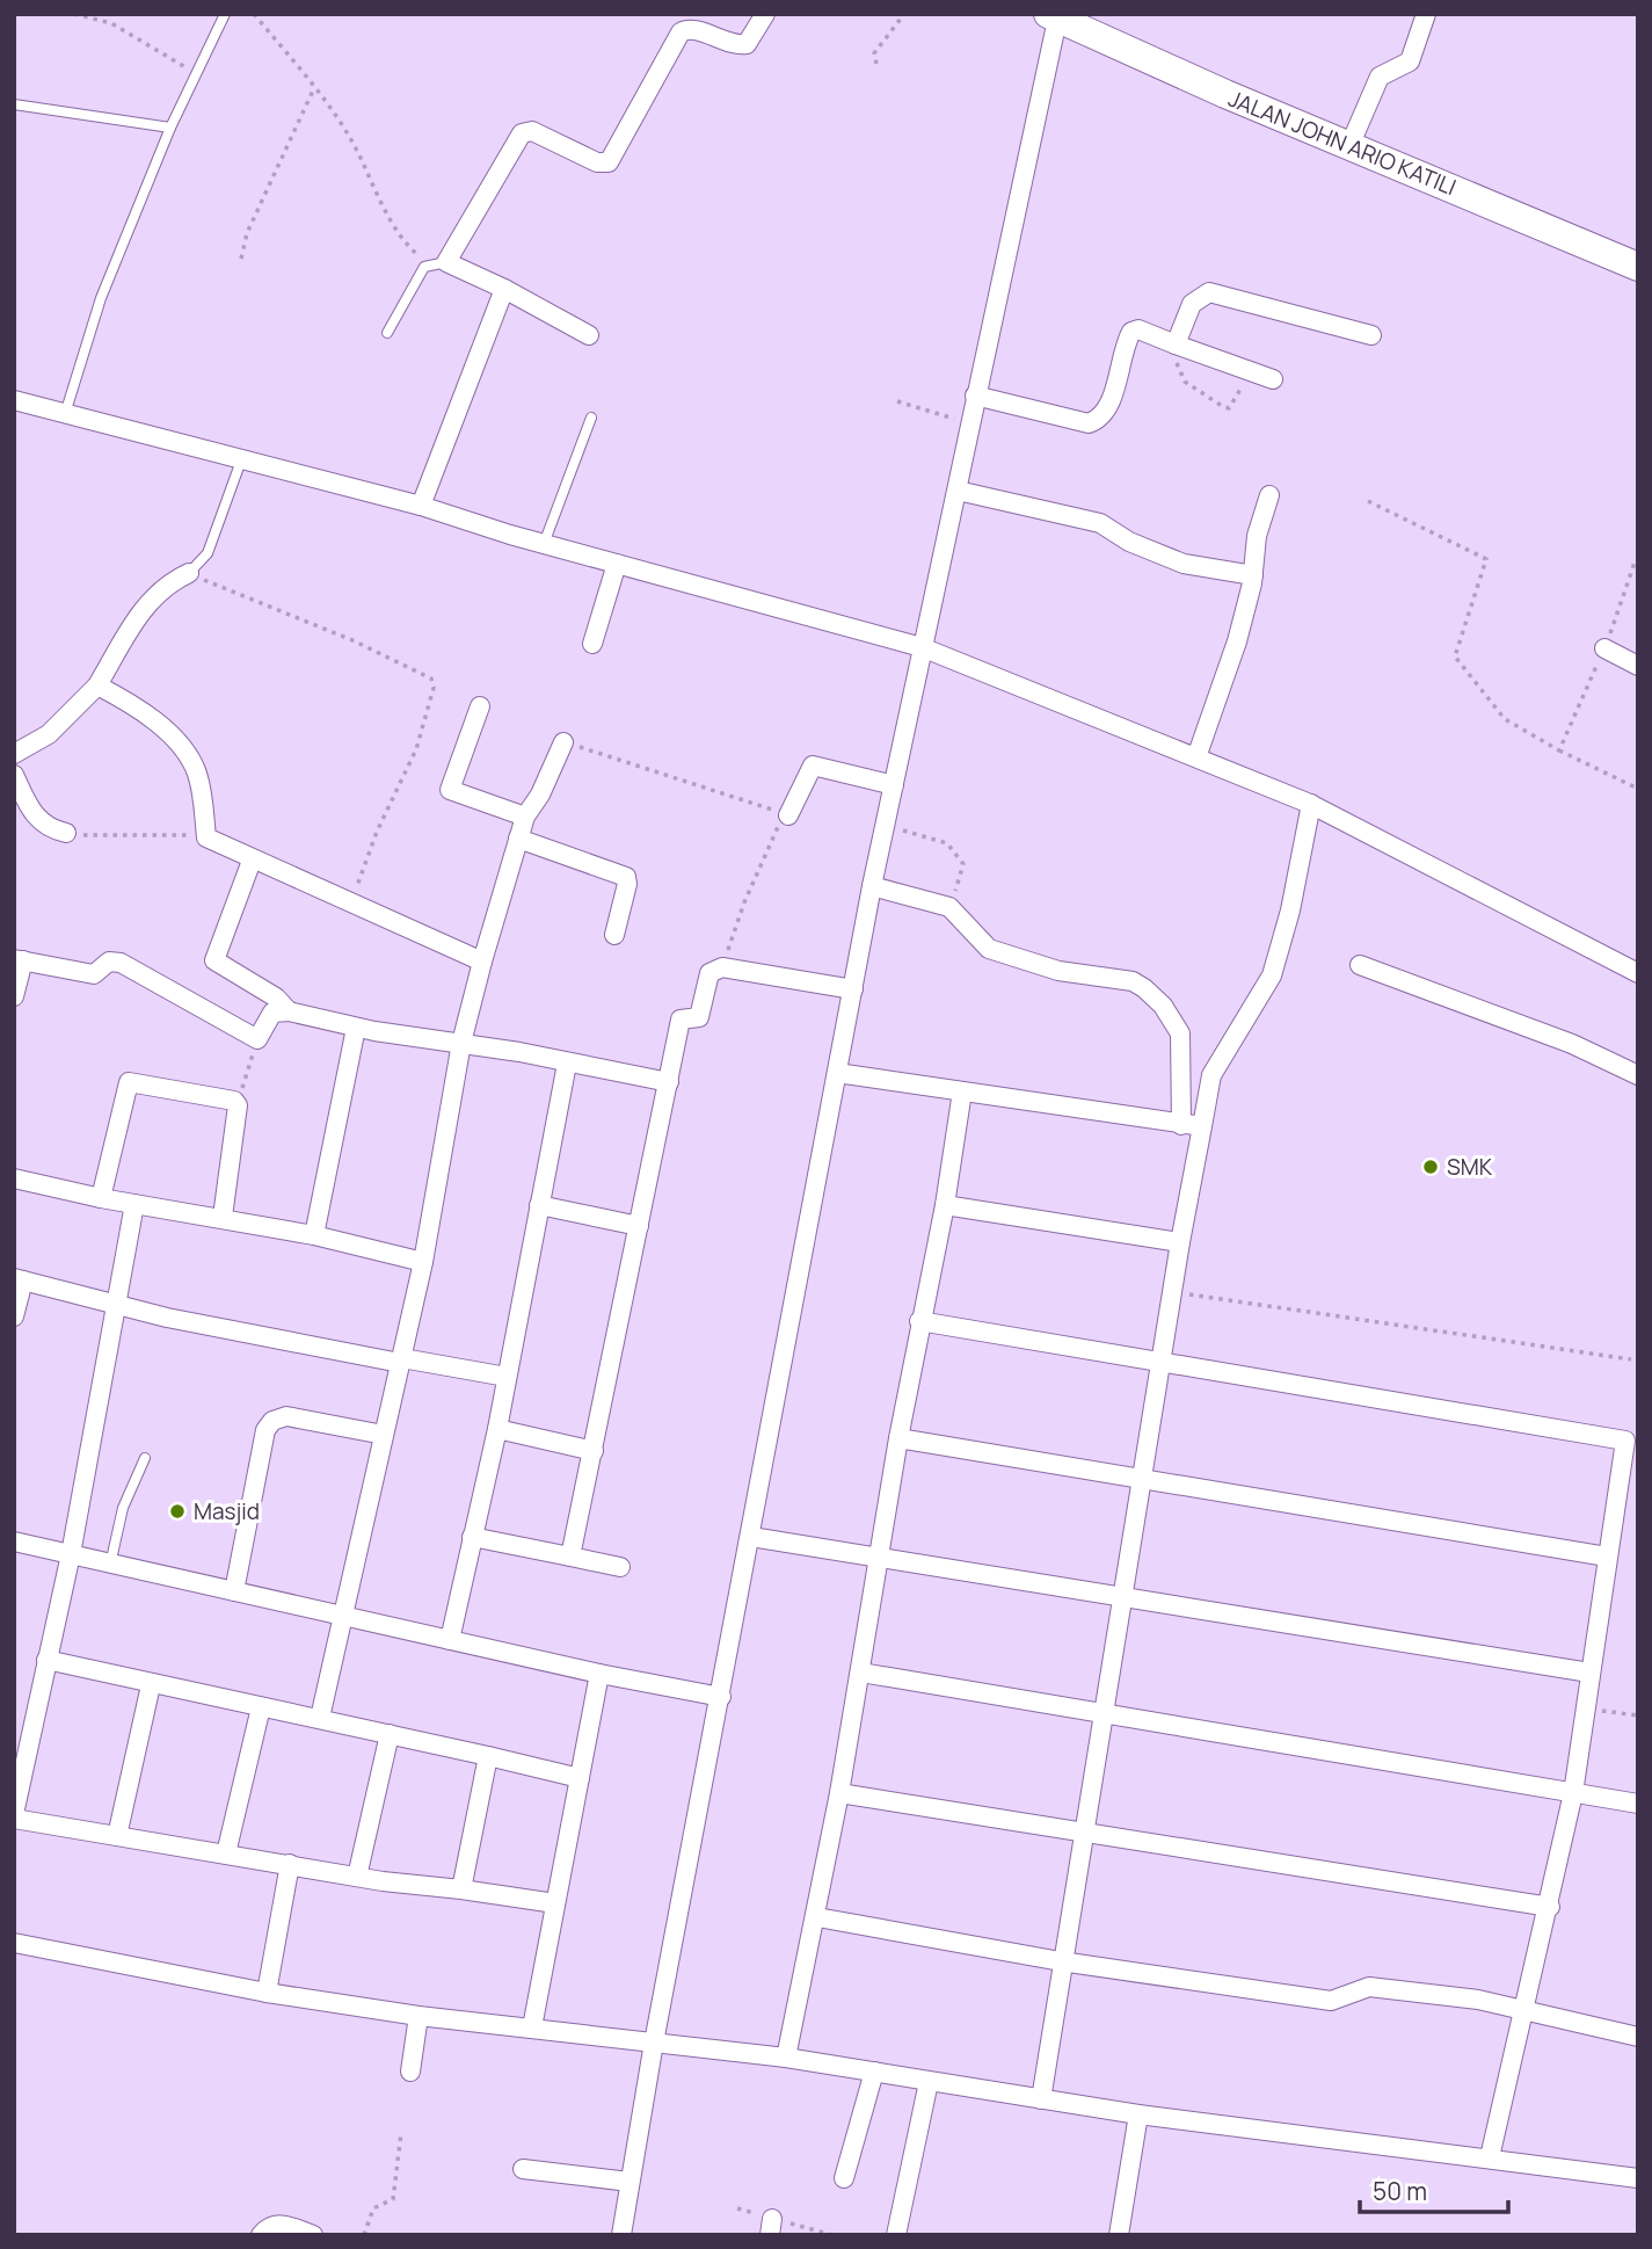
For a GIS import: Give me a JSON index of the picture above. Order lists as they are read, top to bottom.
{
  "streets": {
    "main road": ["JALAN JOHN ARIO KATILI"]
  },
  "places": ["SMK", "Masjid"],
  "scale_bar": "50 m"
}
